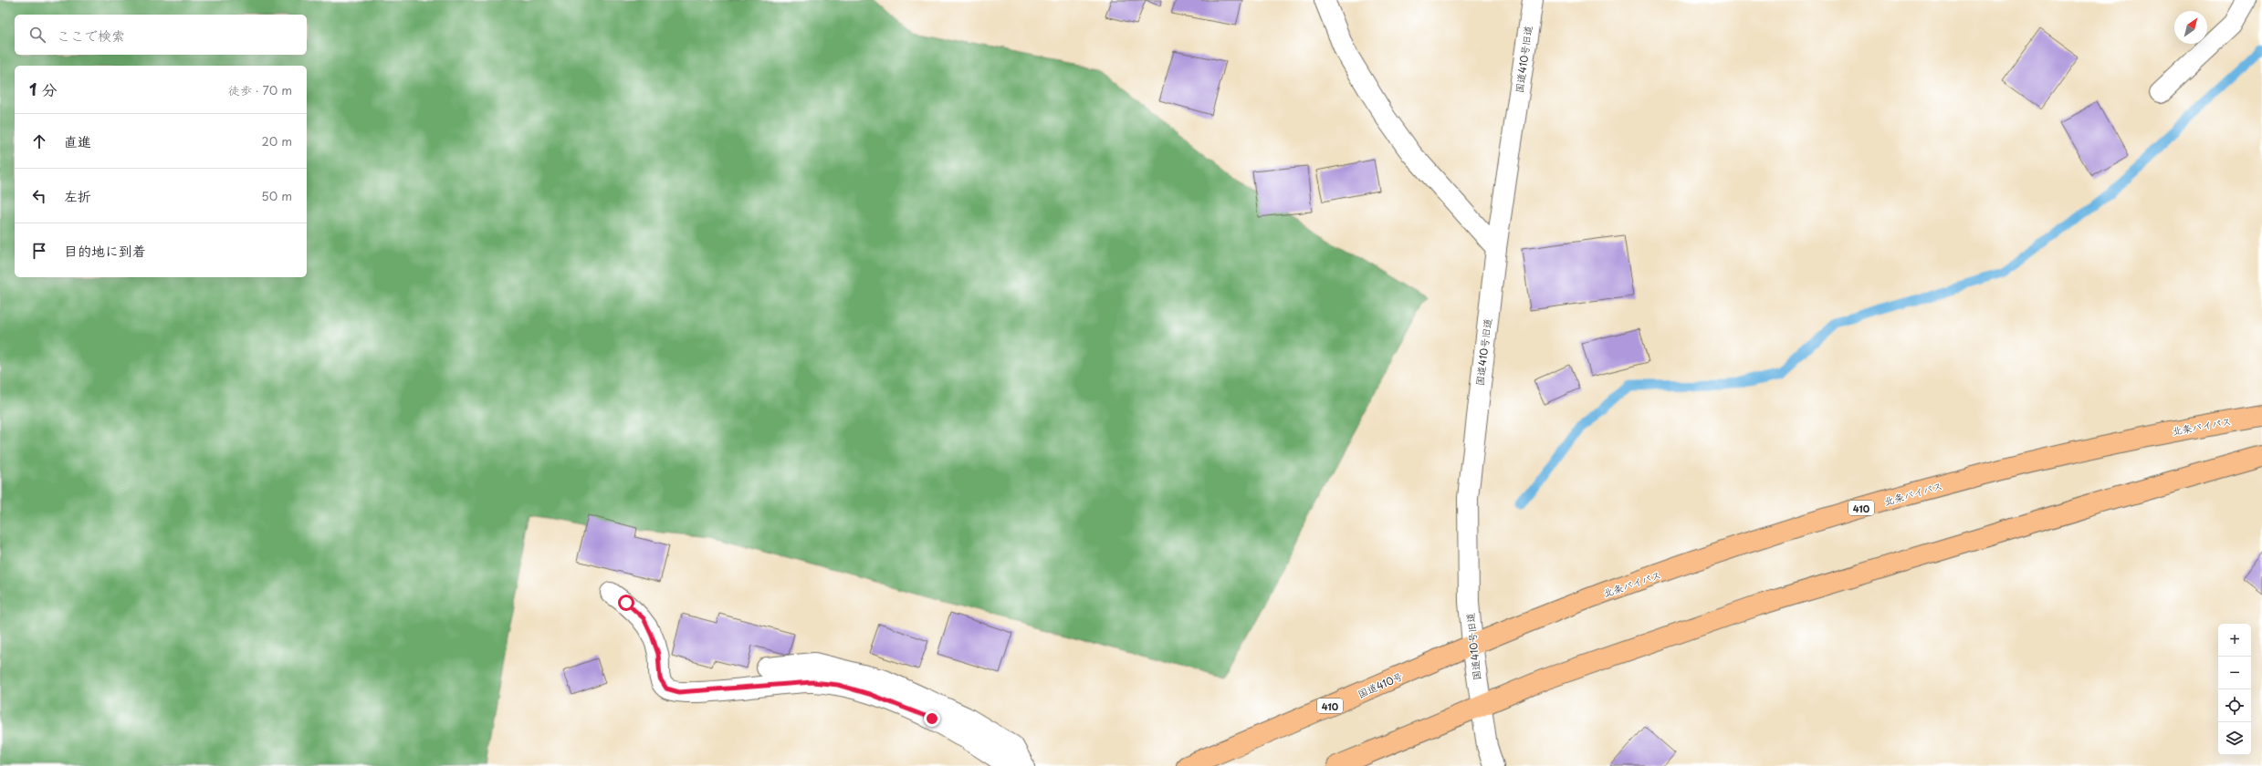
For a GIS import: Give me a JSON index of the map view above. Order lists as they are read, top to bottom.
{
  "streets": {
    "highway": ["北条バイパス", "410", "国道410号"],
    "street": ["国道410号旧道"]
  },
  "crossings": [
    ["国道410号旧道", "北条バイパス"],
    ["国道410号旧道", "国道410号"],
    ["北条バイパス", "国道410号"]
  ],
  "north": "top right",
  "page": {
    "search": "ここで検索",
    "heading": ["1 分", "徒歩 · 70 m"],
    "list": [
      ["直進", "20 m"],
      ["左折", "50 m"],
      "目的地に到着"
    ],
    "map_buttons": ["+", "−"]
  }
}
